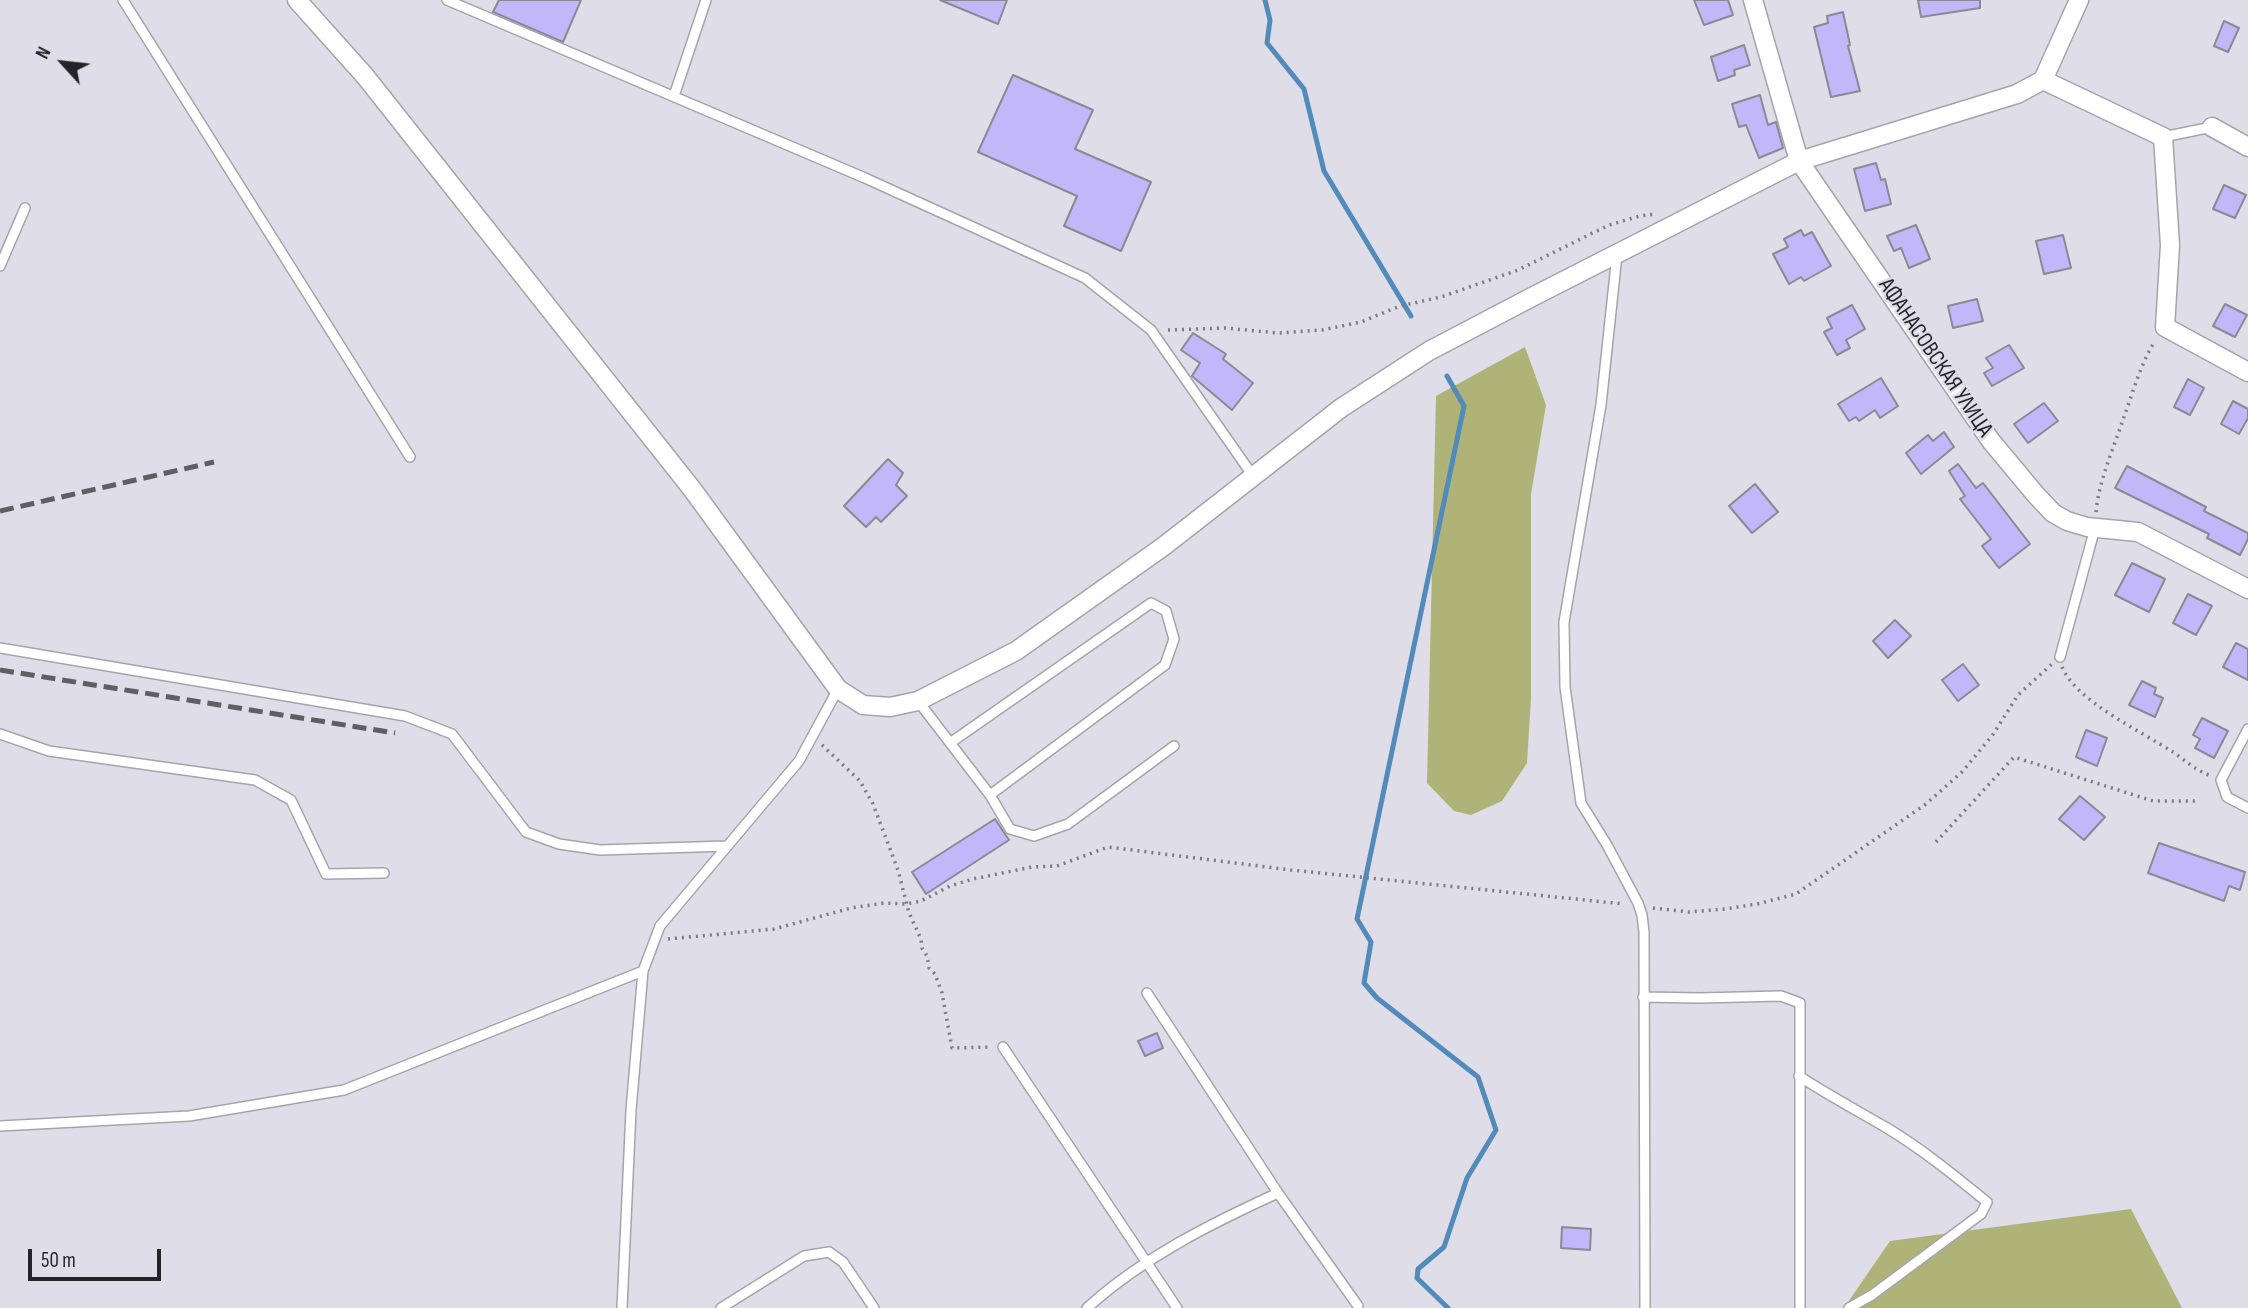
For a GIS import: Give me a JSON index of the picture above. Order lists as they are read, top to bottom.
{
  "streets": {
    "street": ["АФАНАСОВСКАЯ УЛИЦА"]
  },
  "scale_bar": "50 m",
  "north": "top left"
}
